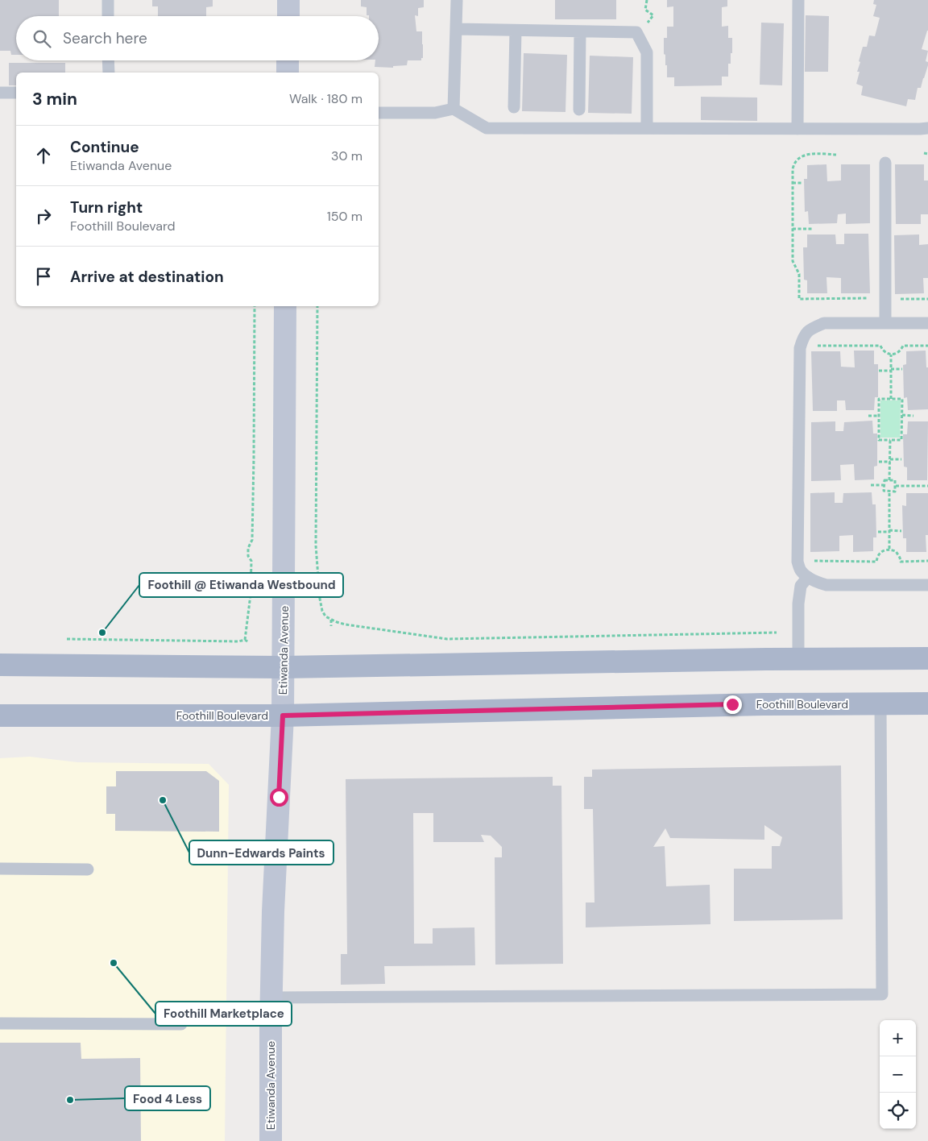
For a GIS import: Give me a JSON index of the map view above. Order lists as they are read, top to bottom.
{
  "streets": {
    "main road": ["Etiwanda Avenue", "Foothill Boulevard"]
  },
  "crossings": [
    ["Etiwanda Avenue", "Foothill Boulevard"]
  ],
  "places": [
    "Foothill @ Etiwanda Westbound",
    "Dunn-Edwards Paints",
    "Foothill Marketplace",
    "Food 4 Less"
  ],
  "page": {
    "search": "Search here",
    "heading": ["3 min", "Walk · 180 m"],
    "list": [
      ["Continue", "Etiwanda Avenue", "30 m"],
      ["Turn right", "Foothill Boulevard", "150 m"],
      "Arrive at destination"
    ],
    "map_buttons": ["+", "−"]
  }
}
